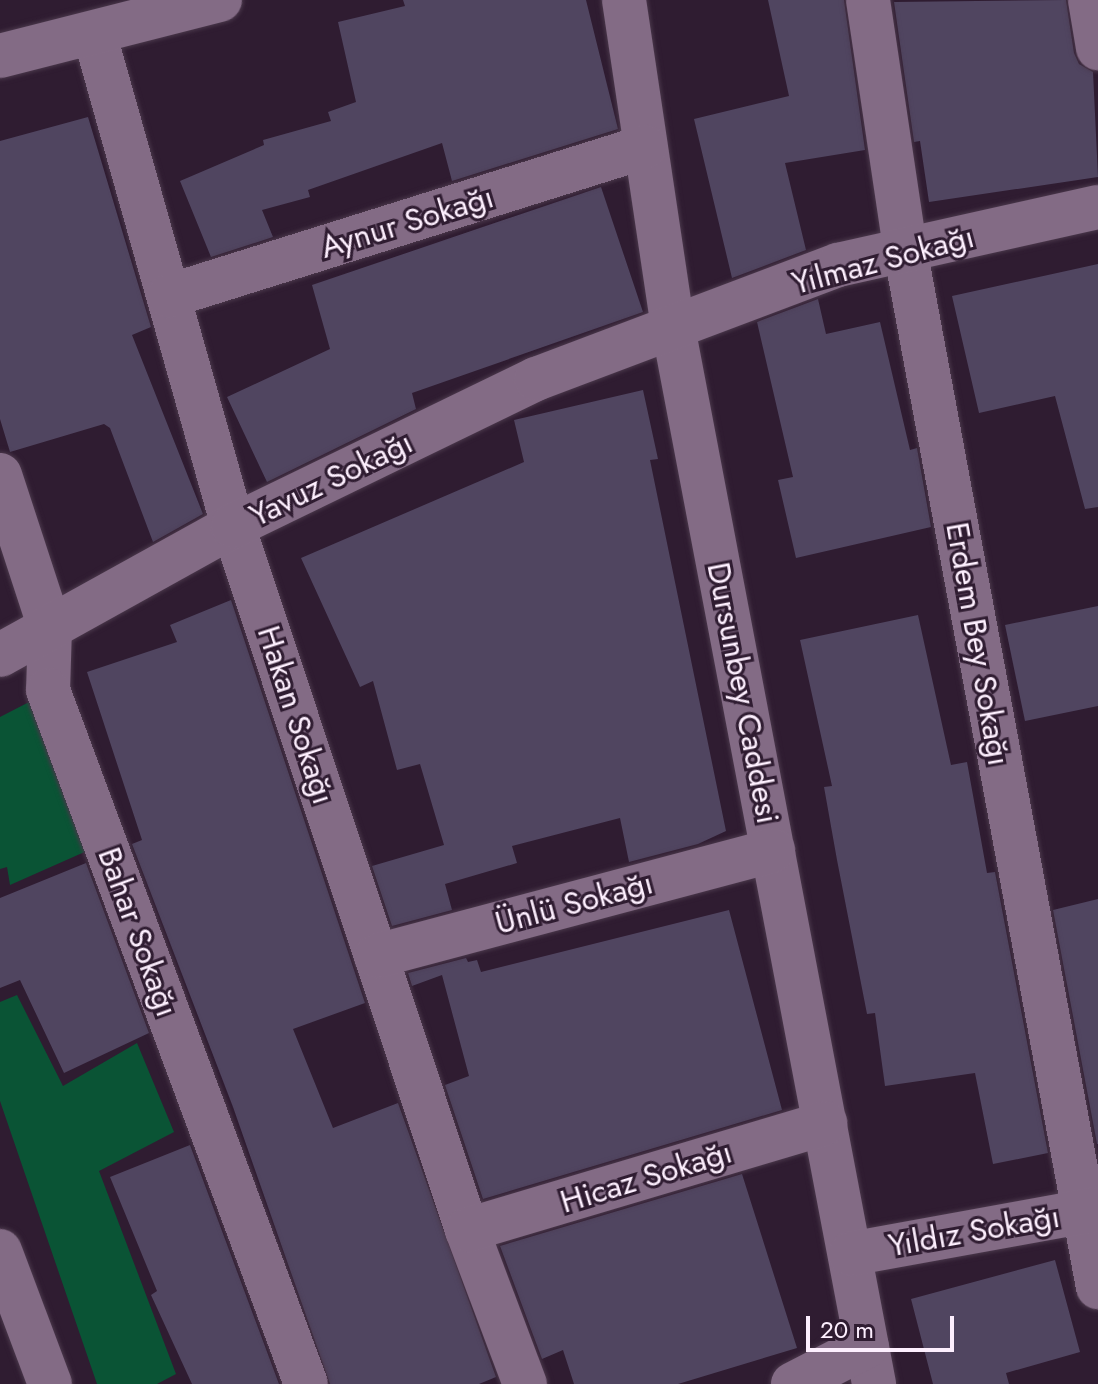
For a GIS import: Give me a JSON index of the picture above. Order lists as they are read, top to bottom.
{
  "streets": {
    "street": [
      "Aynur Sokağı",
      "Yılmaz Sokağı",
      "Yavuz Sokağı",
      "Erdem Bey Sokağı",
      "Dursunbey Caddesi",
      "Hakan Sokağı",
      "Ünlü Sokağı",
      "Bahar Sokağı",
      "Hicaz Sokağı",
      "Yıldız Sokağı"
    ]
  },
  "crossings": [
    ["Aynur Sokağı", "Dursunbey Caddesi"],
    ["Aynur Sokağı", "Hakan Sokağı"],
    ["Yılmaz Sokağı", "Yavuz Sokağı"],
    ["Yılmaz Sokağı", "Erdem Bey Sokağı"],
    ["Yılmaz Sokağı", "Dursunbey Caddesi"],
    ["Yavuz Sokağı", "Dursunbey Caddesi"],
    ["Yavuz Sokağı", "Hakan Sokağı"],
    ["Yavuz Sokağı", "Bahar Sokağı"],
    ["Erdem Bey Sokağı", "Yıldız Sokağı"],
    ["Dursunbey Caddesi", "Ünlü Sokağı"],
    ["Dursunbey Caddesi", "Hicaz Sokağı"],
    ["Dursunbey Caddesi", "Yıldız Sokağı"],
    ["Hakan Sokağı", "Ünlü Sokağı"],
    ["Hakan Sokağı", "Hicaz Sokağı"]
  ],
  "scale_bar": "20 m"
}
